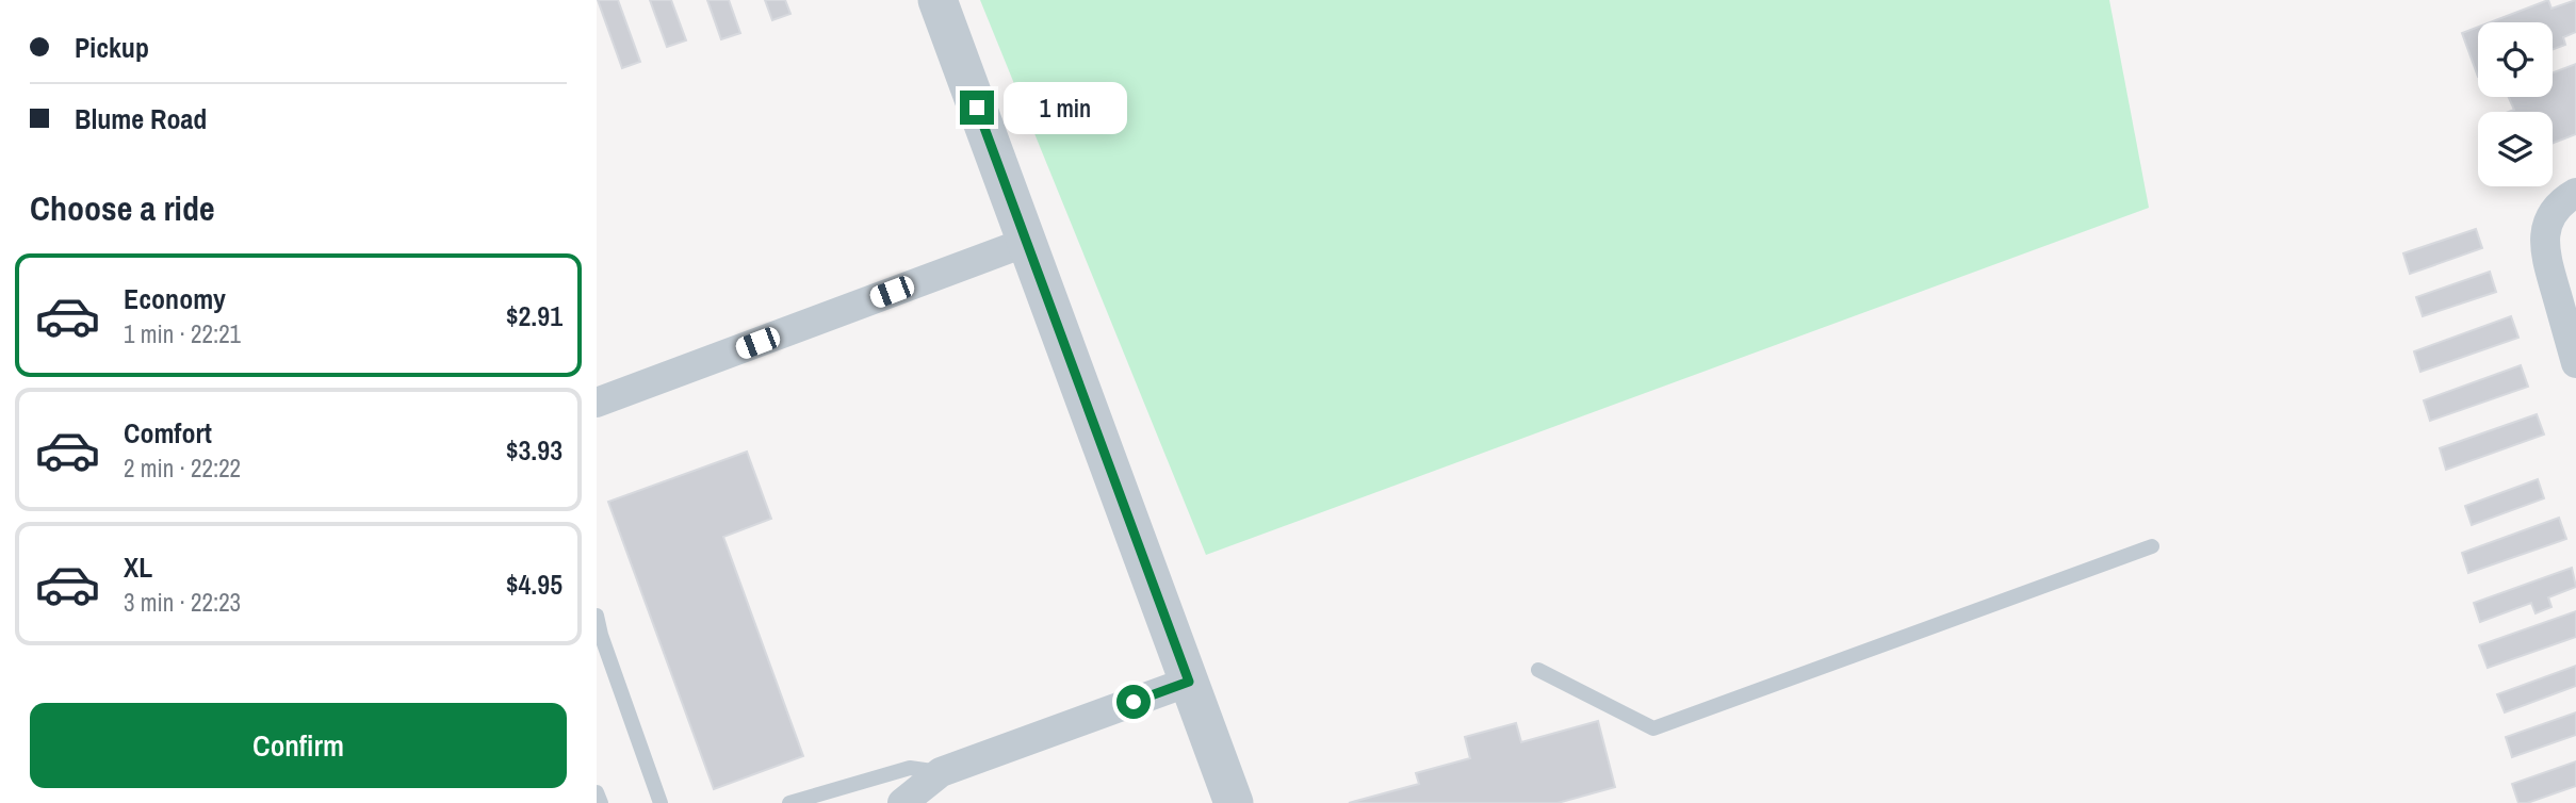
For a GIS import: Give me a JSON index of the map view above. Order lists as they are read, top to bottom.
{
  "page": {
    "banner": ["Pickup", "Blume Road"],
    "bubble": "1 min",
    "heading": "Choose a ride",
    "list": [
      {
        "name": "Economy",
        "note": "1 min · 22:21",
        "value": "$2.91"
      },
      {
        "name": "Comfort",
        "note": "2 min · 22:22",
        "value": "$3.93"
      },
      {
        "name": "XL",
        "note": "3 min · 22:23",
        "value": "$4.95"
      }
    ],
    "buttons": "Confirm"
  }
}
